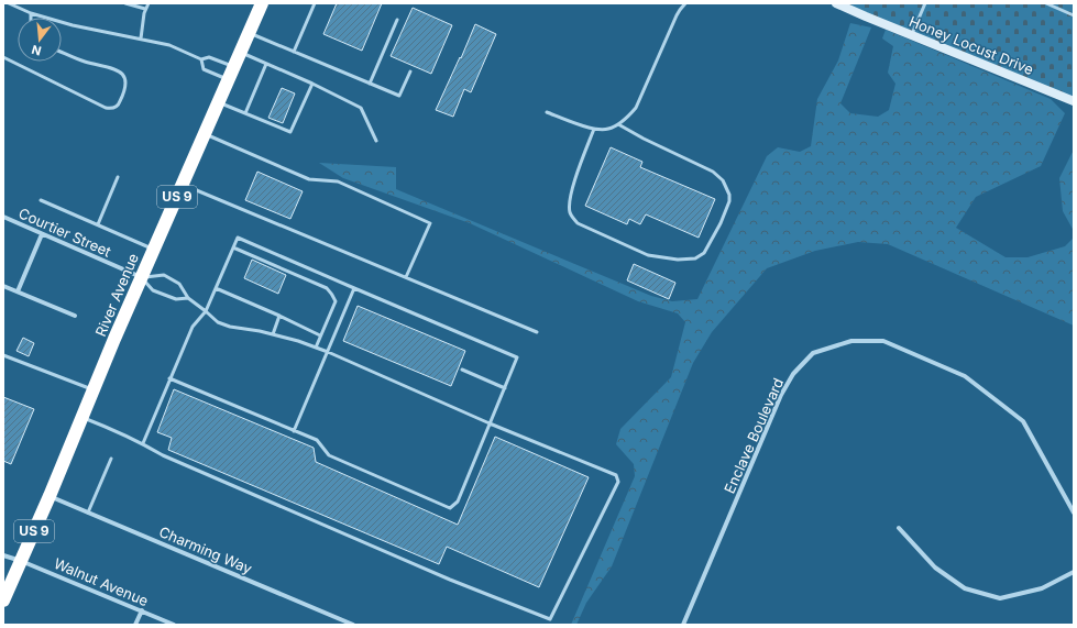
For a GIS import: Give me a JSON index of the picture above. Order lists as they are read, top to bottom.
{
  "streets": {
    "highway": ["US 9", "River Avenue"],
    "street": [
      "Honey Locust Drive",
      "Courtier Street",
      "Enclave Boulevard",
      "Charming Way",
      "Walnut Avenue"
    ]
  },
  "crossings": [
    ["Courtier Street", "River Avenue"],
    ["River Avenue", "Charming Way"],
    ["River Avenue", "Walnut Avenue"]
  ],
  "north": "bottom"
}
